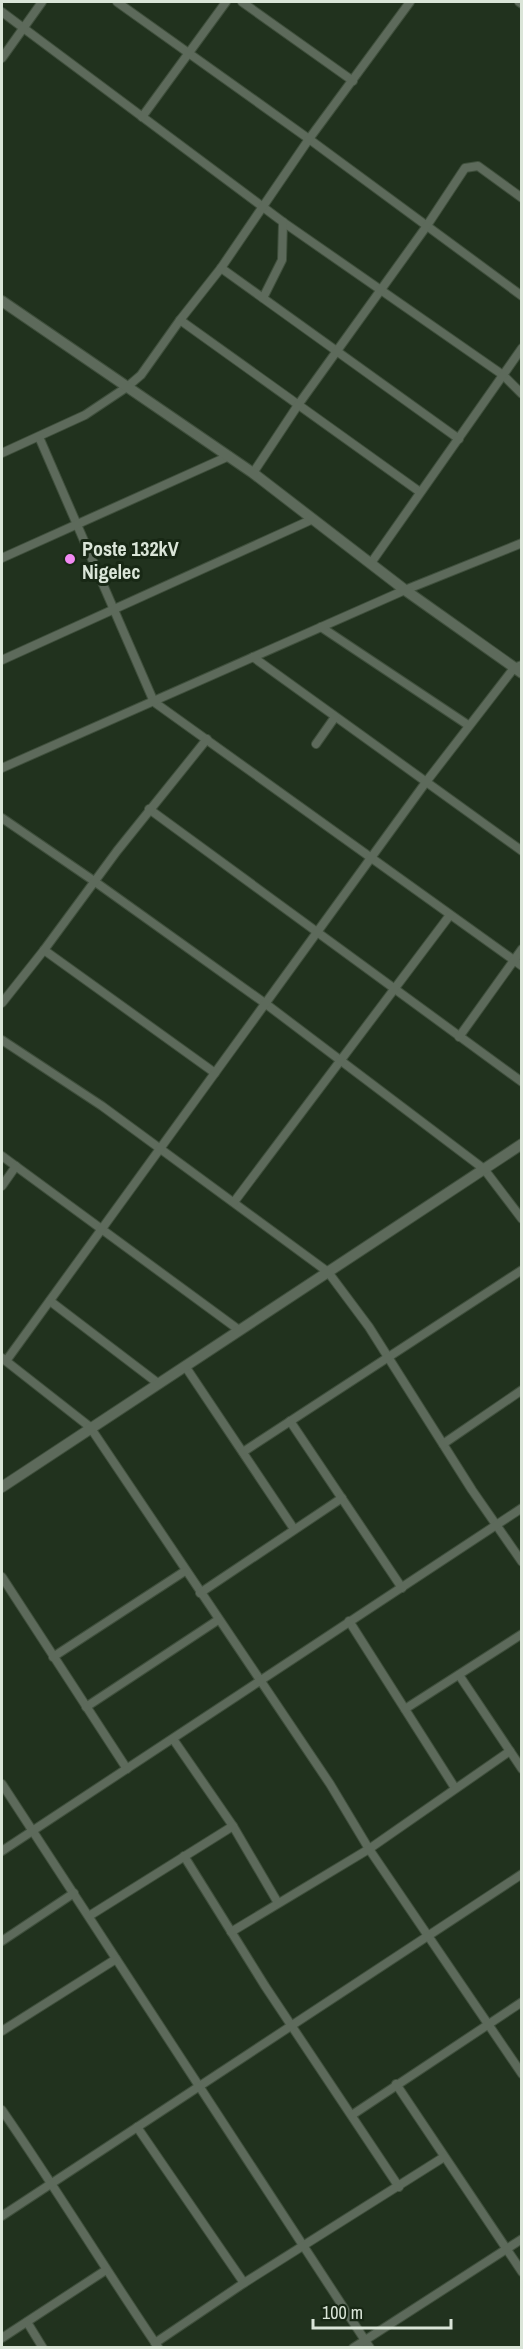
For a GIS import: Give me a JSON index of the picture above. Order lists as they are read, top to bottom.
{
  "places": ["Poste 132kV Nigelec"],
  "scale_bar": "100 m"
}
